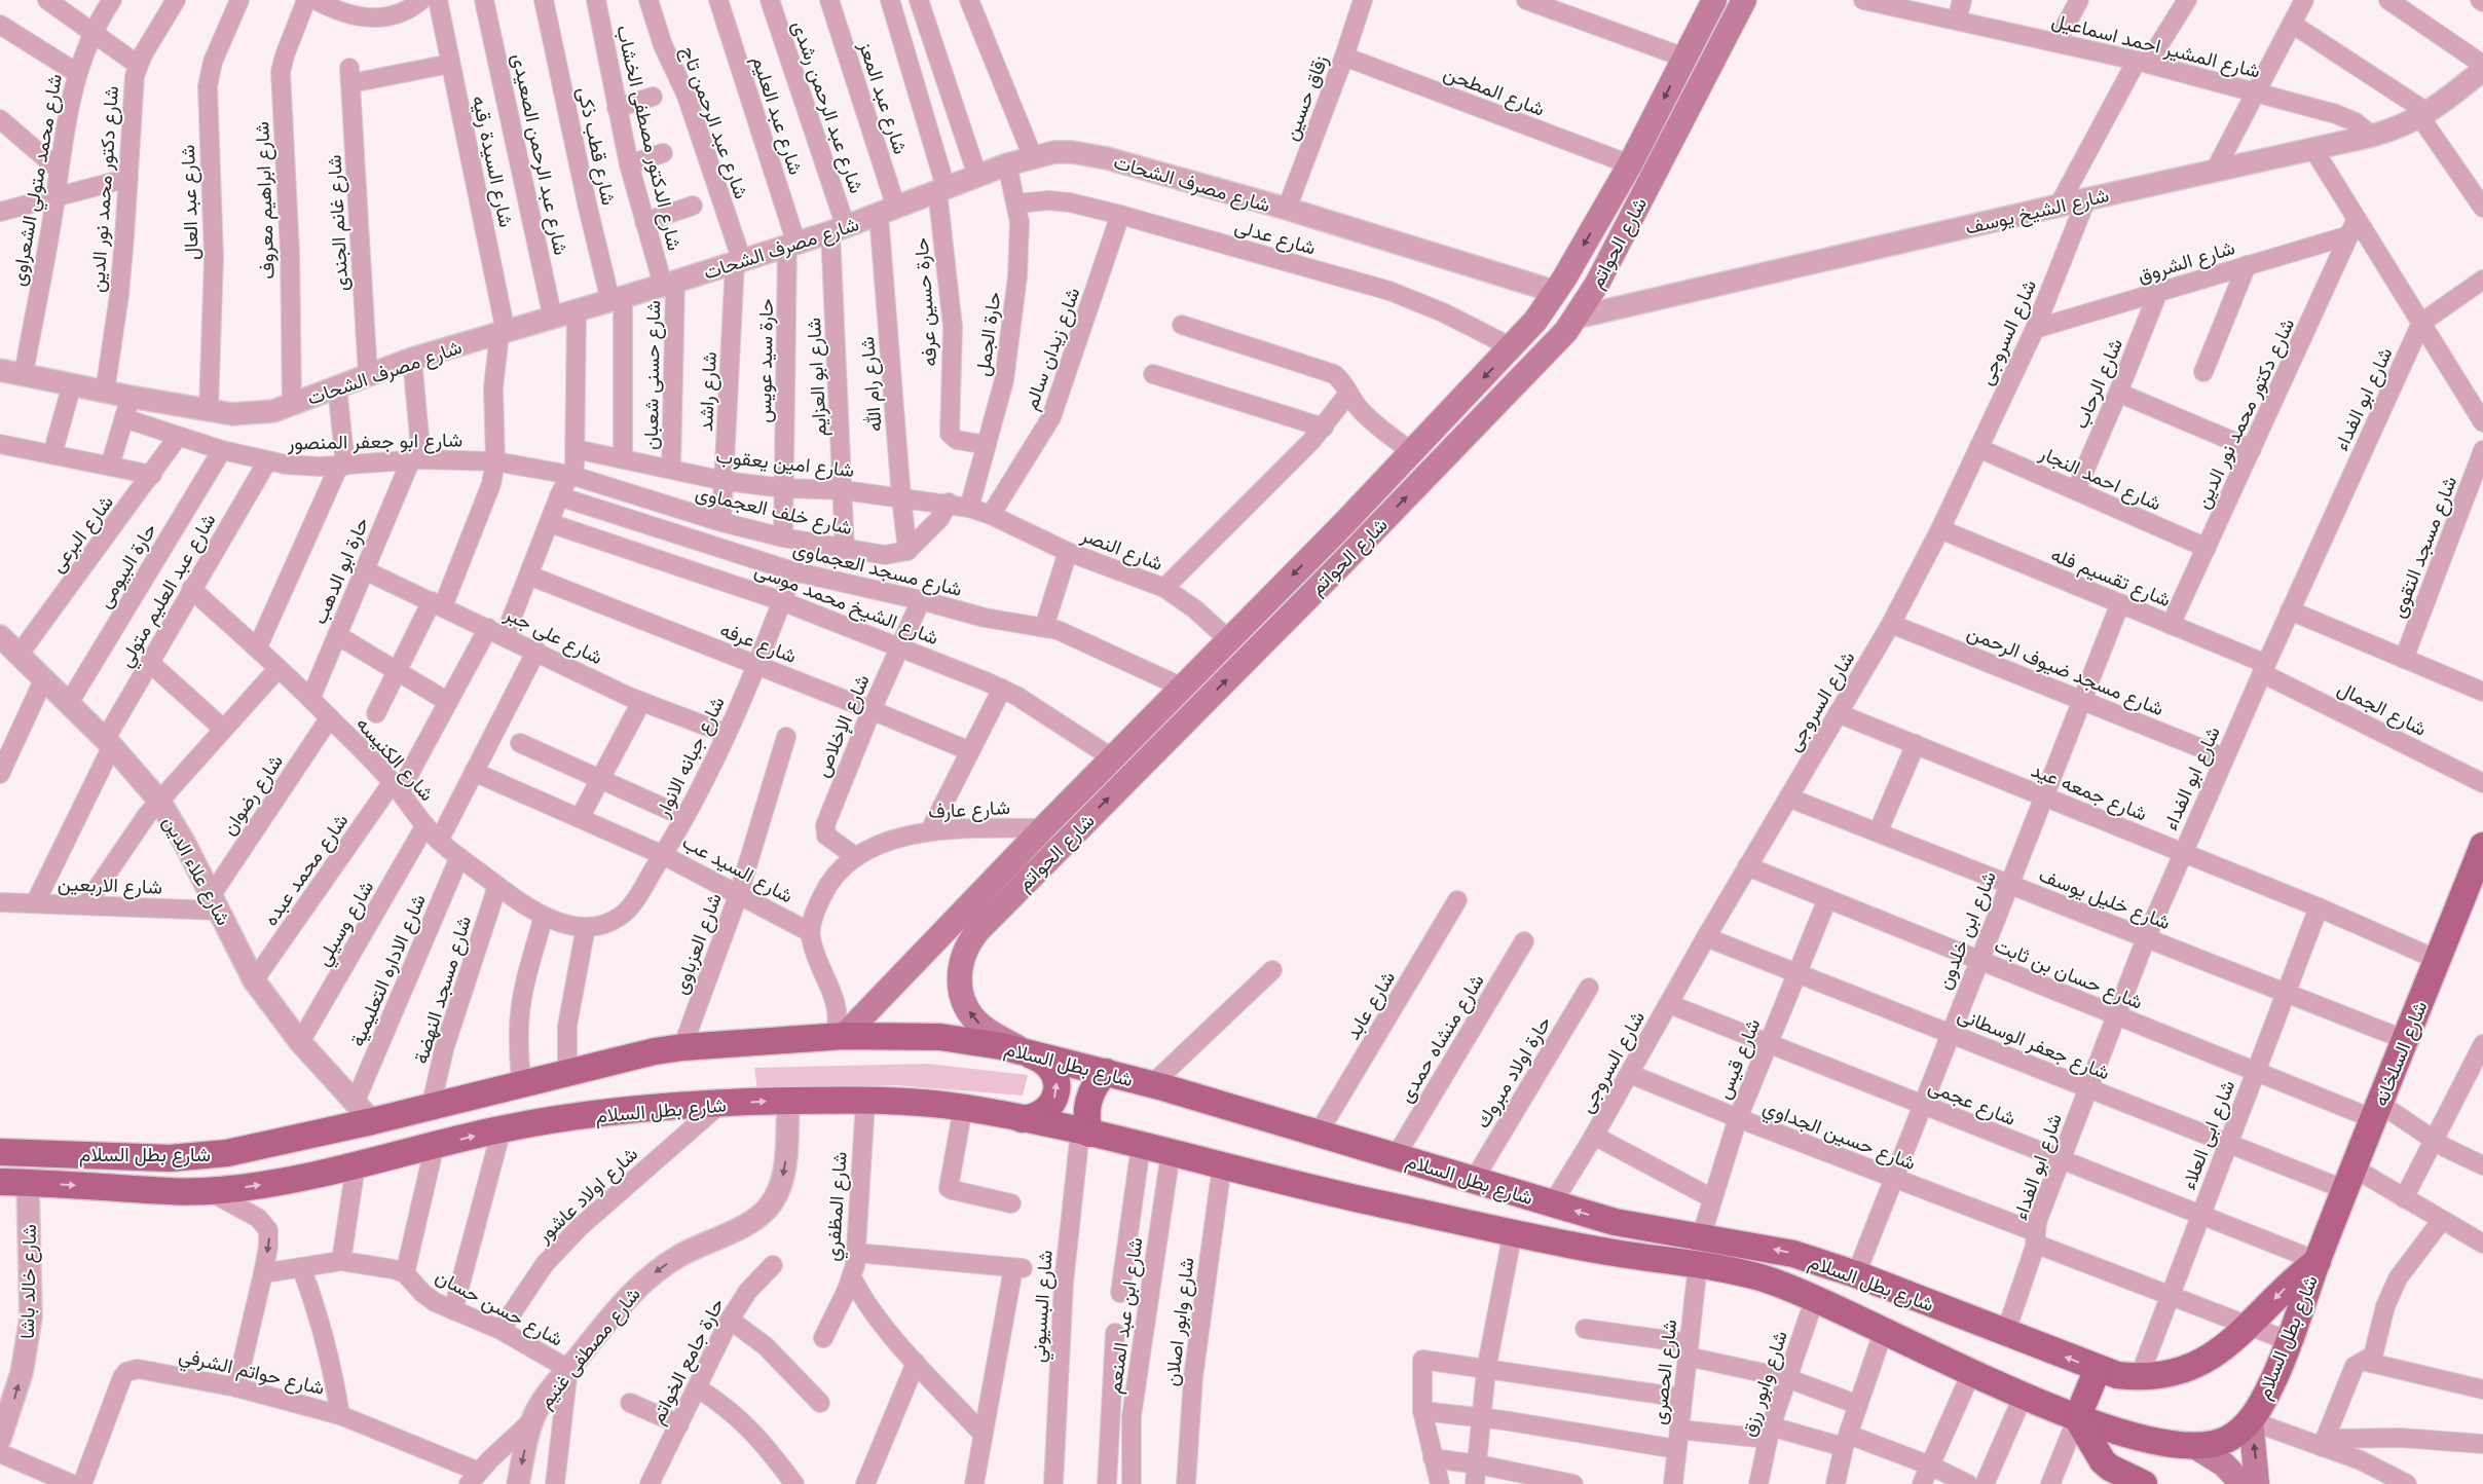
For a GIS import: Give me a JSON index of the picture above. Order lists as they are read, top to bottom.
{
  "streets": {
    "main road": ["شارع الحواتم", "شارع السلخانه", "شارع بطل السلام"],
    "street": [
      "شارع المشير احمد اسماعيل",
      "شارع المطحن",
      "شارع عبد المعز",
      "زقاق حسين",
      "شارع عبد الرحمن رشدى",
      "شارع عبد العليم",
      "شارع عبد الرحمن تاج",
      "شارع الدكتور مصطفى الخشاب",
      "شارع قطب ذكى",
      "شارع عبد الرحمن الصعيدى",
      "شارع السيدة رقيه",
      "شارع محمد متولي الشعراوى",
      "شارع مصرف الشحات",
      "شارع دكتور محمد نور الدين",
      "شارع ابراهيم معروف",
      "شارع عبد العال",
      "شارع الشيخ يوسف",
      "شارع غانم الجندى",
      "شارع عدلى",
      "شارع الشروق",
      "حارة حسين عرفه",
      "شارع السروجى",
      "حارة الجمل",
      "شارع زيدان سالم",
      "حارة سيد عويس",
      "شارع حسنى شعبان",
      "شارع ابو العزايم",
      "شارع الرحاب",
      "شارع رام الله",
      "شارع راشد",
      "شارع ابو الفداء",
      "شارع ابو جعفر المنصور",
      "شارع امين يعقوب",
      "شارع احمد النجار",
      "شارع خلف العجماوى",
      "شارع البرعى",
      "شارع مسجد التقوى",
      "شارع النصر",
      "حارة البيومى",
      "شارع مسجد العجماوى",
      "حارة ابو الدهب",
      "شارع تقسيم فله",
      "شارع عبد العليم متولي",
      "شارع الشيخ محمد موسى",
      "شارع على جبر",
      "شارع عرفه",
      "شارع مسجد ضيوف الرحمن",
      "شارع الجمال",
      "شارع الإخلاص",
      "شارع جبانه الانوار",
      "شارع الكنيسه",
      "شارع جمعه عيد",
      "شارع رضوان",
      "شارع عارف",
      "شارع السيد عب",
      "شارع محمد عبده",
      "شارع علاء الدين",
      "شارع الاربعين",
      "شارع خليل يوسف",
      "شارع وسيلي",
      "شارع ابن خلدون",
      "شارع العزباوى",
      "شارع الاداره التعليمية",
      "شارع حسان بن ثابت",
      "شارع مسجد النهضة",
      "شارع عابد",
      "شارع منشاه حمدى",
      "شارع جعفر الوسطانى",
      "شارع قيس",
      "حارة اولاد مبروك",
      "شارع عجمى",
      "شارع حسين الجداوي",
      "شارع ابى العلاء",
      "شارع اولاد عاشور",
      "شارع المظفري",
      "شارع خالد باشا",
      "شارع البسيوني",
      "شارع حسن حسان",
      "شارع ابن عبد المنعم",
      "شارع وابور اصلان",
      "شارع مصطفى غنيم",
      "حارة جامع الخواتم",
      "شارع حواتم الشرفي",
      "شارع الحصرى",
      "شارع وابور رزق"
    ]
  },
  "crossings": [
    ["شارع المشير احمد اسماعيل", "شارع الشيخ يوسف"],
    ["شارع المطحن", "زقاق حسين"],
    ["شارع المطحن", "شارع الحواتم"],
    ["شارع عبد المعز", "شارع مصرف الشحات"],
    ["شارع عبد المعز", "شارع رام الله"],
    ["زقاق حسين", "شارع مصرف الشحات"],
    ["شارع عبد الرحمن رشدى", "شارع مصرف الشحات"],
    ["شارع عبد الرحمن رشدى", "شارع ابو العزايم"],
    ["شارع عبد العليم", "شارع مصرف الشحات"],
    ["شارع عبد العليم", "حارة سيد عويس"],
    ["شارع عبد الرحمن تاج", "شارع مصرف الشحات"],
    ["شارع عبد الرحمن تاج", "شارع راشد"],
    ["شارع الدكتور مصطفى الخشاب", "شارع مصرف الشحات"],
    ["شارع الدكتور مصطفى الخشاب", "شارع حسنى شعبان"],
    ["شارع قطب ذكى", "شارع مصرف الشحات"],
    ["شارع قطب ذكى", "شارع امين يعقوب"],
    ["شارع عبد الرحمن الصعيدى", "شارع مصرف الشحات"],
    ["شارع السيدة رقيه", "شارع مصرف الشحات"],
    ["شارع السيدة رقيه", "شارع غانم الجندى"],
    ["شارع السيدة رقيه", "شارع ابو جعفر المنصور"],
    ["شارع السيدة رقيه", "شارع على جبر"],
    ["شارع محمد متولي الشعراوى", "شارع مصرف الشحات"],
    ["شارع مصرف الشحات", "شارع دكتور محمد نور الدين"],
    ["شارع مصرف الشحات", "شارع ابراهيم معروف"],
    ["شارع مصرف الشحات", "شارع عبد العال"],
    ["شارع مصرف الشحات", "شارع غانم الجندى"],
    ["شارع مصرف الشحات", "شارع الحواتم"],
    ["شارع مصرف الشحات", "حارة حسين عرفه"],
    ["شارع مصرف الشحات", "حارة الجمل"],
    ["شارع مصرف الشحات", "حارة سيد عويس"],
    ["شارع مصرف الشحات", "شارع حسنى شعبان"],
    ["شارع مصرف الشحات", "شارع ابو العزايم"],
    ["شارع مصرف الشحات", "شارع رام الله"],
    ["شارع مصرف الشحات", "شارع راشد"],
    ["شارع مصرف الشحات", "شارع محمد عبده"],
    ["شارع دكتور محمد نور الدين", "شارع الشروق"],
    ["شارع دكتور محمد نور الدين", "شارع احمد النجار"],
    ["شارع دكتور محمد نور الدين", "شارع تقسيم فله"],
    ["شارع الشيخ يوسف", "شارع الحواتم"],
    ["شارع الشيخ يوسف", "شارع السروجى"],
    ["شارع عدلى", "شارع الحواتم"],
    ["شارع عدلى", "حارة الجمل"],
    ["شارع عدلى", "شارع زيدان سالم"],
    ["شارع الحواتم", "شارع النصر"],
    ["شارع الحواتم", "شارع مسجد العجماوى"],
    ["شارع الحواتم", "شارع الشيخ محمد موسى"],
    ["شارع الحواتم", "شارع عارف"],
    ["شارع الحواتم", "شارع بطل السلام"],
    ["شارع الشروق", "شارع السروجى"],
    ["شارع الشروق", "شارع الرحاب"],
    ["حارة حسين عرفه", "حارة الجمل"],
    ["شارع السروجى", "شارع احمد النجار"],
    ["شارع السروجى", "شارع تقسيم فله"],
    ["شارع السروجى", "شارع مسجد ضيوف الرحمن"],
    ["شارع السروجى", "شارع جمعه عيد"],
    ["شارع السروجى", "شارع خليل يوسف"],
    ["شارع السروجى", "شارع حسان بن ثابت"],
    ["شارع السروجى", "شارع جعفر الوسطانى"],
    ["شارع السروجى", "شارع بطل السلام"],
    ["شارع السروجى", "شارع عجمى"],
    ["شارع السروجى", "شارع حسين الجداوي"],
    ["حارة الجمل", "شارع امين يعقوب"],
    ["شارع زيدان سالم", "شارع امين يعقوب"],
    ["شارع زيدان سالم", "شارع النصر"],
    ["حارة سيد عويس", "شارع امين يعقوب"],
    ["حارة سيد عويس", "شارع خلف العجماوى"],
    ["شارع حسنى شعبان", "شارع امين يعقوب"],
    ["شارع ابو العزايم", "شارع امين يعقوب"],
    ["شارع ابو العزايم", "شارع خلف العجماوى"],
    ["شارع الرحاب", "شارع احمد النجار"],
    ["شارع رام الله", "شارع امين يعقوب"],
    ["شارع رام الله", "شارع خلف العجماوى"],
    ["شارع راشد", "شارع امين يعقوب"],
    ["شارع راشد", "شارع خلف العجماوى"],
    ["شارع ابو الفداء", "شارع تقسيم فله"],
    ["شارع ابو الفداء", "شارع مسجد ضيوف الرحمن"],
    ["شارع ابو الفداء", "شارع الجمال"],
    ["شارع ابو الفداء", "شارع جمعه عيد"],
    ["شارع ابو الفداء", "شارع خليل يوسف"],
    ["شارع ابو الفداء", "شارع حسان بن ثابت"],
    ["شارع ابو الفداء", "شارع جعفر الوسطانى"],
    ["شارع ابو الفداء", "شارع بطل السلام"],
    ["شارع ابو الفداء", "شارع عجمى"],
    ["شارع ابو الفداء", "شارع حسين الجداوي"],
    ["شارع ابو جعفر المنصور", "شارع خلف العجماوى"],
    ["شارع ابو جعفر المنصور", "شارع البرعى"],
    ["شارع ابو جعفر المنصور", "حارة البيومى"],
    ["شارع ابو جعفر المنصور", "حارة ابو الدهب"],
    ["شارع ابو جعفر المنصور", "شارع عبد العليم متولي"],
    ["شارع ابو جعفر المنصور", "شارع محمد عبده"],
    ["شارع امين يعقوب", "شارع النصر"],
    ["شارع امين يعقوب", "شارع محمد عبده"],
    ["شارع خلف العجماوى", "شارع محمد عبده"],
    ["شارع البرعى", "شارع علاء الدين"],
    ["حارة البيومى", "شارع علاء الدين"],
    ["شارع مسجد العجماوى", "شارع الإخلاص"],
    ["شارع مسجد العجماوى", "شارع جبانه الانوار"],
    ["شارع مسجد العجماوى", "شارع محمد عبده"],
    ["حارة ابو الدهب", "شارع على جبر"],
    ["حارة ابو الدهب", "شارع الكنيسه"],
    ["شارع تقسيم فله", "شارع الجمال"],
    ["شارع تقسيم فله", "شارع ابن خلدون"],
    ["شارع عبد العليم متولي", "شارع الكنيسه"],
    ["شارع عبد العليم متولي", "شارع علاء الدين"],
    ["شارع عبد العليم متولي", "شارع الاربعين"],
    ["شارع الشيخ محمد موسى", "شارع الإخلاص"],
    ["شارع الشيخ محمد موسى", "شارع جبانه الانوار"],
    ["شارع الشيخ محمد موسى", "شارع محمد عبده"],
    ["شارع على جبر", "شارع جبانه الانوار"],
    ["شارع على جبر", "شارع محمد عبده"],
    ["شارع عرفه", "شارع الإخلاص"],
    ["شارع عرفه", "شارع جبانه الانوار"],
    ["شارع عرفه", "شارع محمد عبده"],
    ["شارع مسجد ضيوف الرحمن", "شارع ابن خلدون"],
    ["شارع الإخلاص", "شارع عارف"],
    ["شارع جبانه الانوار", "شارع الكنيسه"],
    ["شارع جبانه الانوار", "شارع السيد عب"],
    ["شارع الكنيسه", "شارع رضوان"],
    ["شارع الكنيسه", "شارع محمد عبده"],
    ["شارع الكنيسه", "شارع وسيلي"],
    ["شارع الكنيسه", "شارع الاداره التعليمية"],
    ["شارع الكنيسه", "شارع مسجد النهضة"],
    ["شارع جمعه عيد", "شارع ابن خلدون"],
    ["شارع جمعه عيد", "شارع السلخانه"],
    ["شارع جمعه عيد", "شارع ابى العلاء"],
    ["شارع رضوان", "شارع علاء الدين"],
    ["شارع رضوان", "شارع الاربعين"],
    ["شارع عارف", "شارع السيد عب"],
    ["شارع السيد عب", "شارع العزباوى"],
    ["شارع محمد عبده", "شارع علاء الدين"],
    ["شارع علاء الدين", "شارع الاربعين"],
    ["شارع علاء الدين", "شارع وسيلي"],
    ["شارع علاء الدين", "شارع الاداره التعليمية"],
    ["شارع علاء الدين", "شارع بطل السلام"],
    ["شارع خليل يوسف", "شارع ابن خلدون"],
    ["شارع خليل يوسف", "شارع السلخانه"],
    ["شارع خليل يوسف", "شارع ابى العلاء"],
    ["شارع ابن خلدون", "شارع حسان بن ثابت"],
    ["شارع ابن خلدون", "شارع جعفر الوسطانى"],
    ["شارع ابن خلدون", "شارع بطل السلام"],
    ["شارع ابن خلدون", "شارع عجمى"],
    ["شارع ابن خلدون", "شارع حسين الجداوي"],
    ["شارع العزباوى", "شارع بطل السلام"],
    ["شارع حسان بن ثابت", "شارع السلخانه"],
    ["شارع حسان بن ثابت", "شارع قيس"],
    ["شارع حسان بن ثابت", "شارع ابى العلاء"],
    ["شارع مسجد النهضة", "شارع بطل السلام"],
    ["شارع عابد", "شارع بطل السلام"],
    ["شارع منشاه حمدى", "شارع بطل السلام"],
    ["شارع جعفر الوسطانى", "شارع السلخانه"],
    ["شارع جعفر الوسطانى", "شارع قيس"],
    ["شارع جعفر الوسطانى", "شارع ابى العلاء"],
    ["شارع السلخانه", "شارع بطل السلام"],
    ["شارع السلخانه", "شارع عجمى"],
    ["شارع قيس", "شارع بطل السلام"],
    ["شارع قيس", "شارع عجمى"],
    ["شارع قيس", "شارع حسين الجداوي"],
    ["شارع بطل السلام", "حارة اولاد مبروك"],
    ["شارع بطل السلام", "شارع عجمى"],
    ["شارع بطل السلام", "شارع حسين الجداوي"],
    ["شارع بطل السلام", "شارع ابى العلاء"],
    ["شارع بطل السلام", "شارع اولاد عاشور"],
    ["شارع بطل السلام", "شارع المظفري"],
    ["شارع بطل السلام", "شارع خالد باشا"],
    ["شارع بطل السلام", "شارع البسيوني"],
    ["شارع بطل السلام", "شارع ابن عبد المنعم"],
    ["شارع بطل السلام", "شارع وابور اصلان"],
    ["شارع بطل السلام", "شارع مصطفى غنيم"],
    ["شارع بطل السلام", "شارع الحصرى"],
    ["شارع بطل السلام", "شارع وابور رزق"],
    ["شارع عجمى", "شارع ابى العلاء"],
    ["شارع حسين الجداوي", "شارع ابى العلاء"],
    ["شارع اولاد عاشور", "شارع حسن حسان"],
    ["شارع حسن حسان", "شارع مصطفى غنيم"]
  ],
  "one_way": ["شارع خالد باشا"]
}
